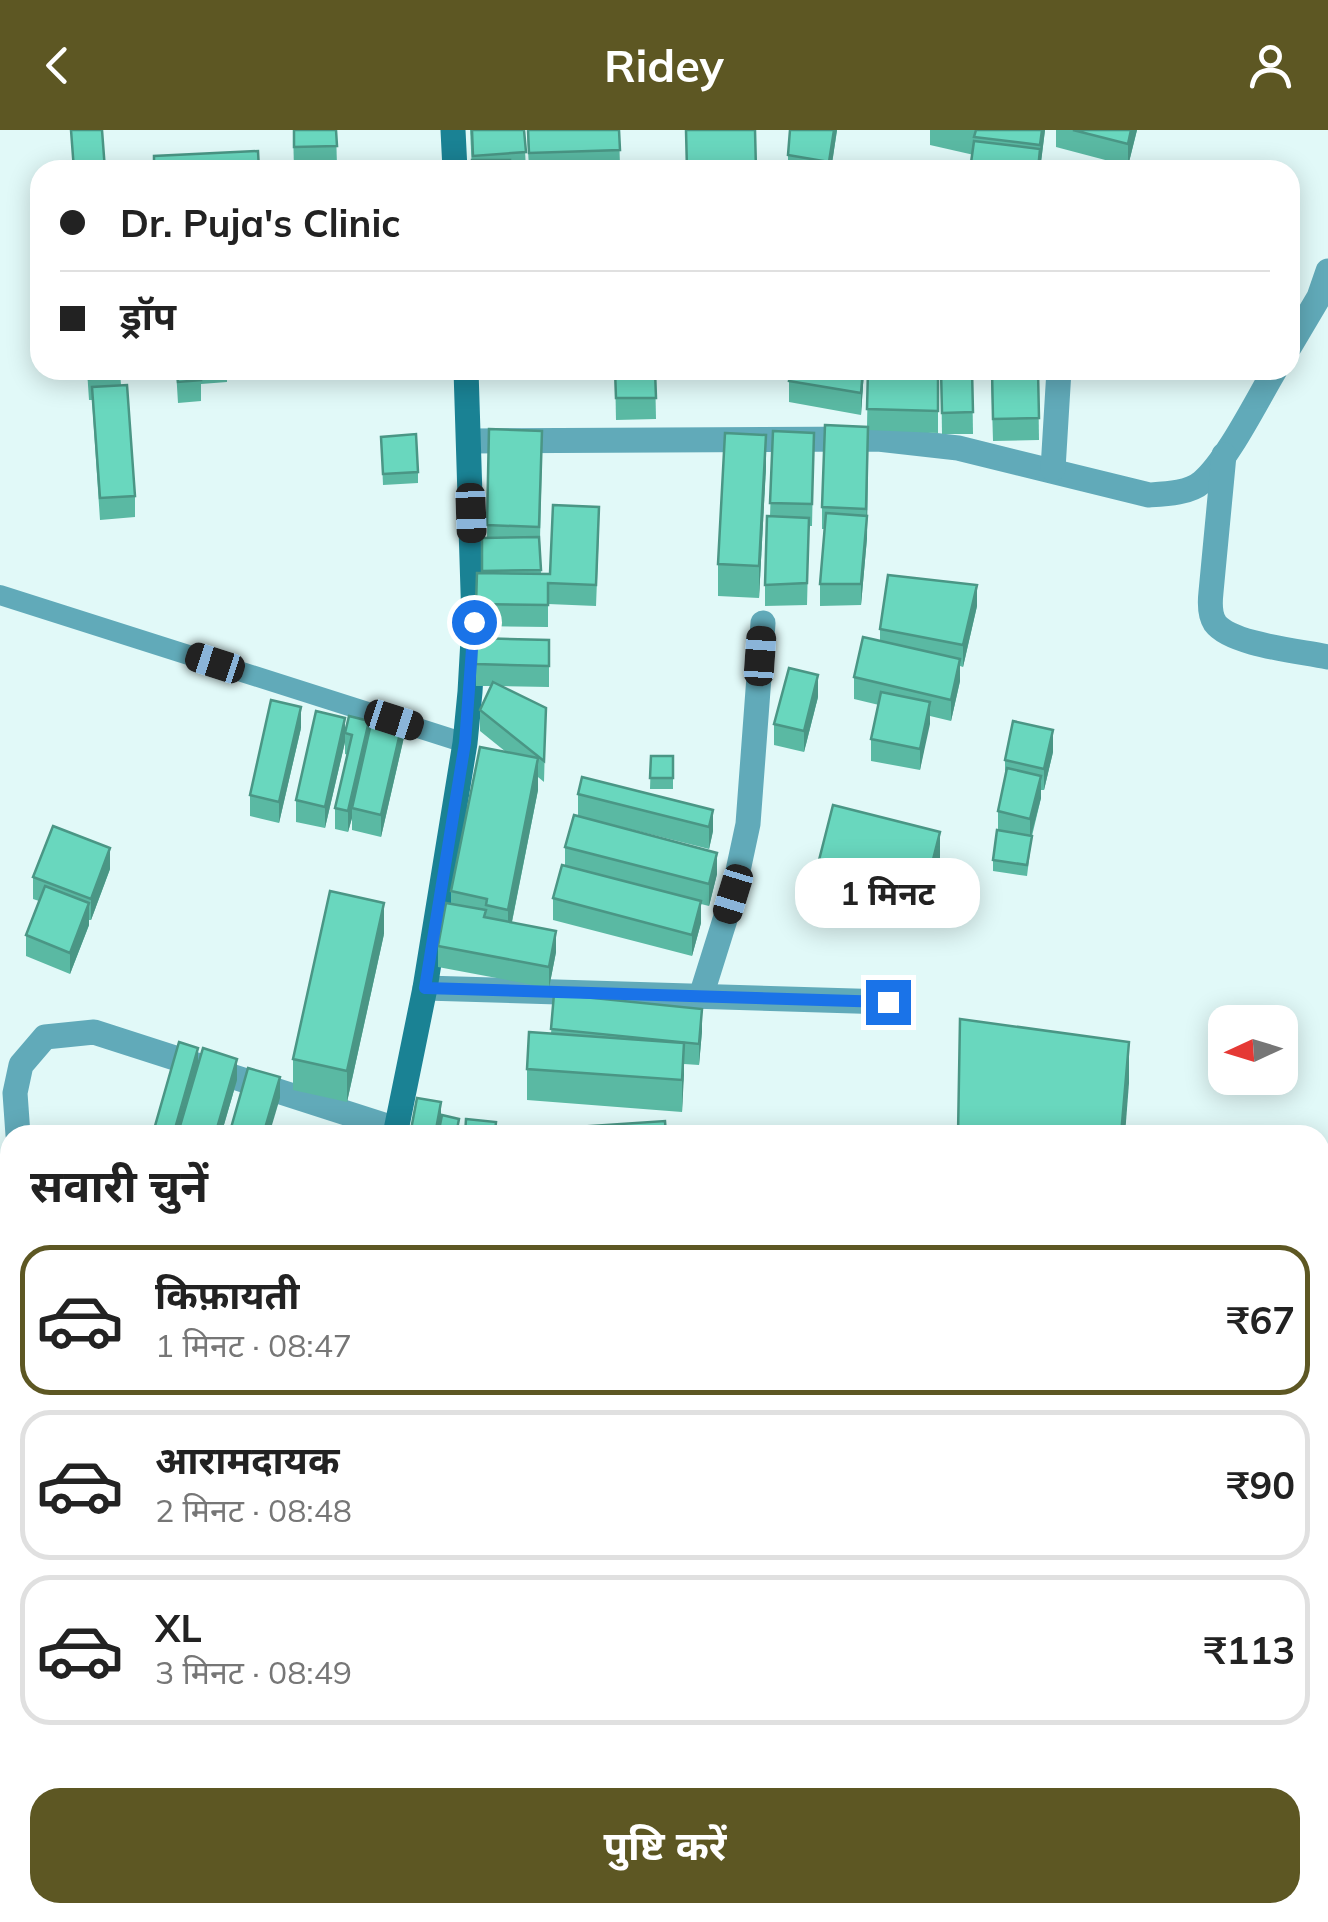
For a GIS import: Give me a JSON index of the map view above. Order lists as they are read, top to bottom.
{
  "north": "left",
  "page": {
    "header": "Ridey",
    "banner": ["Dr. Puja's Clinic", "ड्रॉप"],
    "bubble": "1 मिनट",
    "heading": "सवारी चुनें",
    "list": [
      {
        "name": "किफ़ायती",
        "note": "1 मिनट · 08:47",
        "value": "₹67"
      },
      {
        "name": "आरामदायक",
        "note": "2 मिनट · 08:48",
        "value": "₹90"
      },
      {
        "name": "XL",
        "note": "3 मिनट · 08:49",
        "value": "₹113"
      }
    ],
    "buttons": "पुष्टि करें"
  }
}
